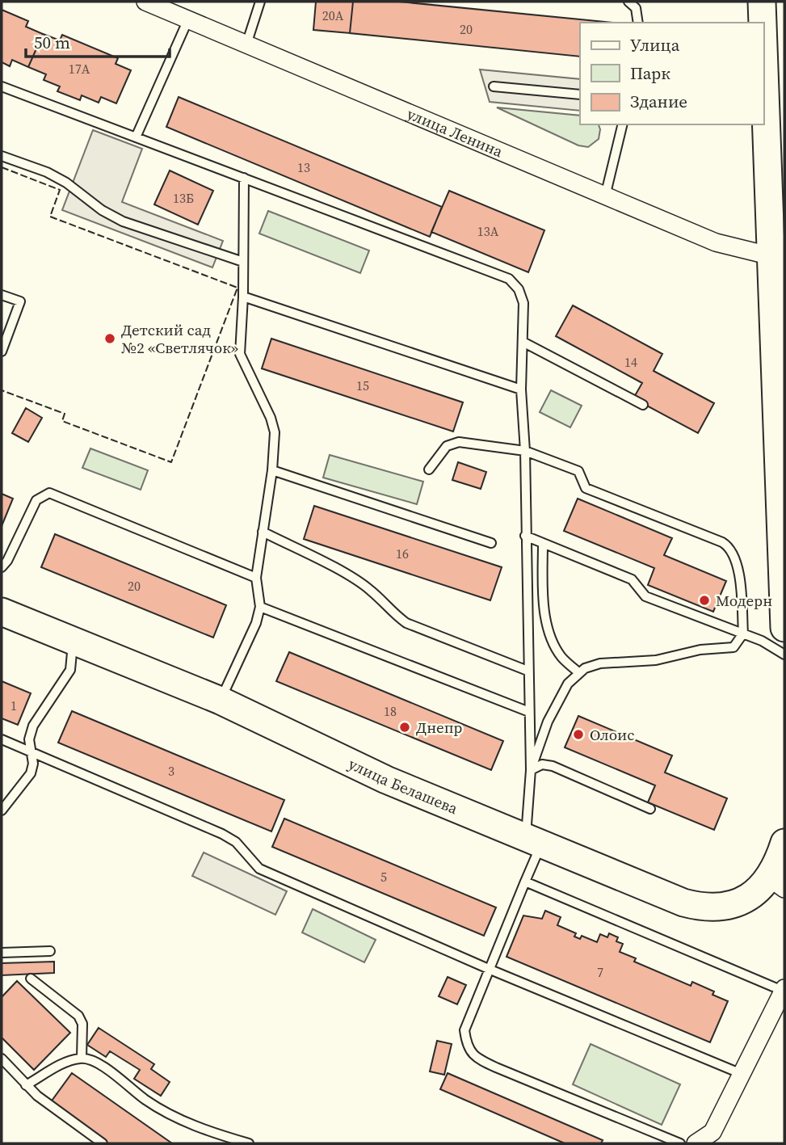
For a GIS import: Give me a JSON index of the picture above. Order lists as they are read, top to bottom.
{
  "streets": {
    "main road": ["улица Белашева"],
    "street": ["улица Ленина"]
  },
  "places": [
    "Детский сад №2 «Светлячок»",
    "Модерн",
    "Днепр",
    "Олоис"
  ],
  "house_numbers": [
    "20А",
    "20",
    "17А",
    "13",
    "13Б",
    "13А",
    "14",
    "15",
    "16",
    "20",
    "1",
    "18",
    "3",
    "5",
    "7"
  ],
  "legend": ["Улица", "Парк", "Здание"],
  "scale_bar": "50 m"
}
